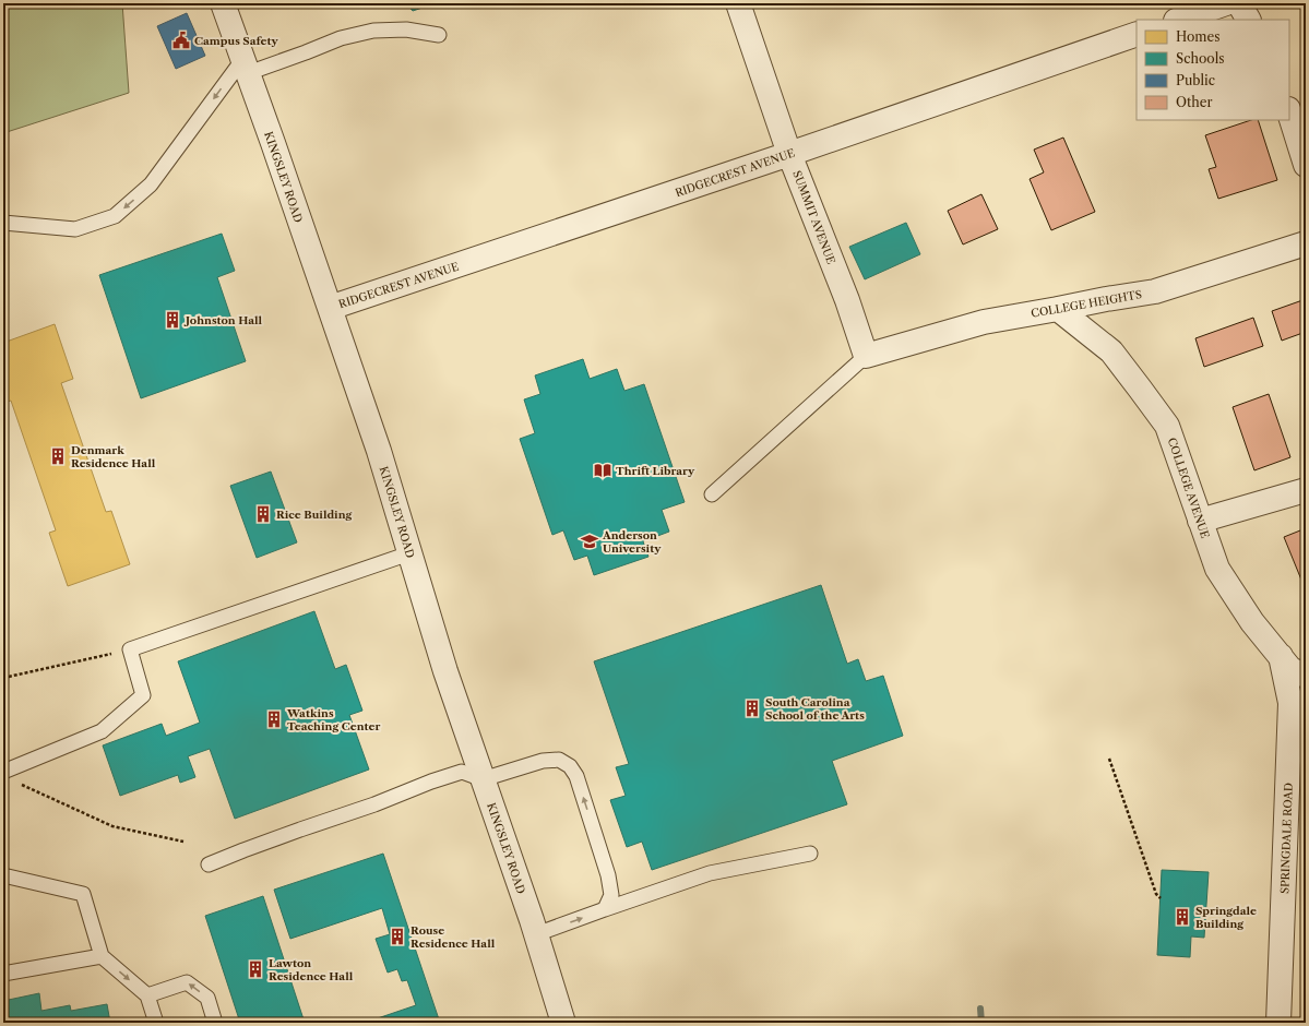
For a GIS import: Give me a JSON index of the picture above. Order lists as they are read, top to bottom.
{
  "streets": {
    "street": [
      "RIDGECREST AVENUE",
      "KINGSLEY ROAD",
      "SUMMIT AVENUE",
      "COLLEGE HEIGHTS",
      "COLLEGE AVENUE",
      "SPRINGDALE ROAD"
    ]
  },
  "crossings": [
    ["RIDGECREST AVENUE", "KINGSLEY ROAD"],
    ["RIDGECREST AVENUE", "SUMMIT AVENUE"],
    ["SUMMIT AVENUE", "COLLEGE HEIGHTS"],
    ["COLLEGE HEIGHTS", "COLLEGE AVENUE"],
    ["COLLEGE AVENUE", "SPRINGDALE ROAD"]
  ],
  "places": {
    "public building": ["Campus Safety"],
    "building": [
      "Johnston Hall",
      "Denmark Residence Hall",
      "Rice Building",
      "South Carolina School of the Arts",
      "Watkins Teaching Center",
      "Springdale Building",
      "Rouse Residence Hall",
      "Lawton Residence Hall"
    ],
    "library": ["Thrift Library"],
    "school or university": ["Anderson University"]
  },
  "legend": [
    "Homes",
    "Schools",
    "Public",
    "Other"
  ]
}
